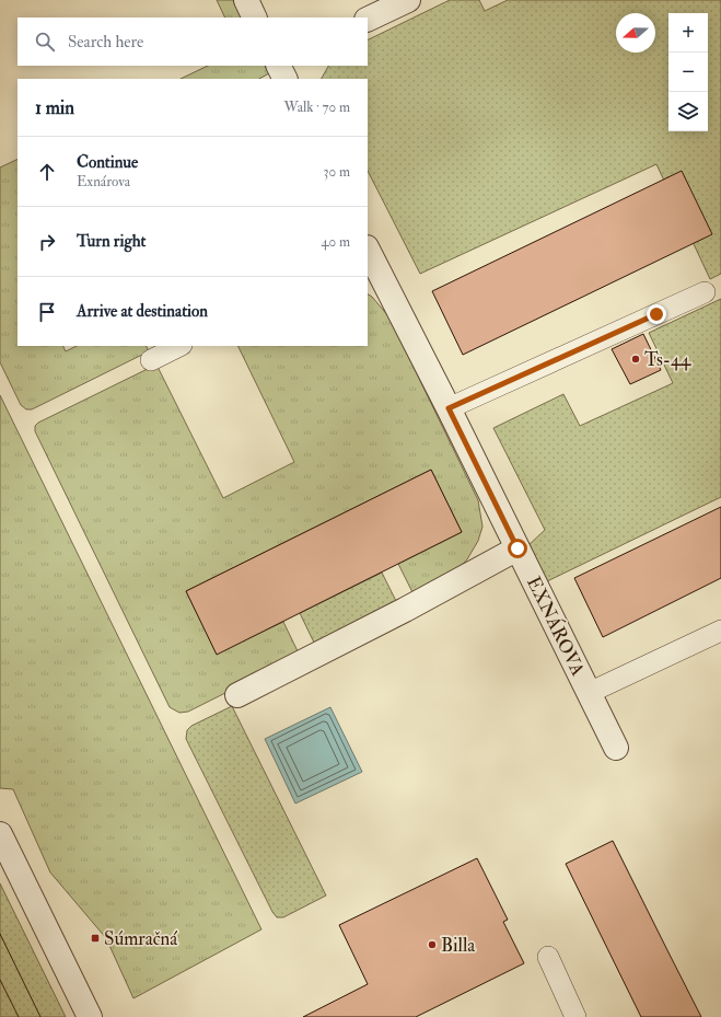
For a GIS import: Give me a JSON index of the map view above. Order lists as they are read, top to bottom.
{
  "streets": {
    "street": ["EXNÁROVA"]
  },
  "places": {
    "other": ["Ts-44", "Billa"],
    "transit": ["Súmračná"]
  },
  "north": "left",
  "page": {
    "map_buttons": ["+", "−"],
    "search": "Search here",
    "heading": ["1 min", "Walk · 70 m"],
    "list": [
      ["Continue", "Exnárova", "30 m"],
      ["Turn right", "40 m"],
      "Arrive at destination"
    ]
  }
}
